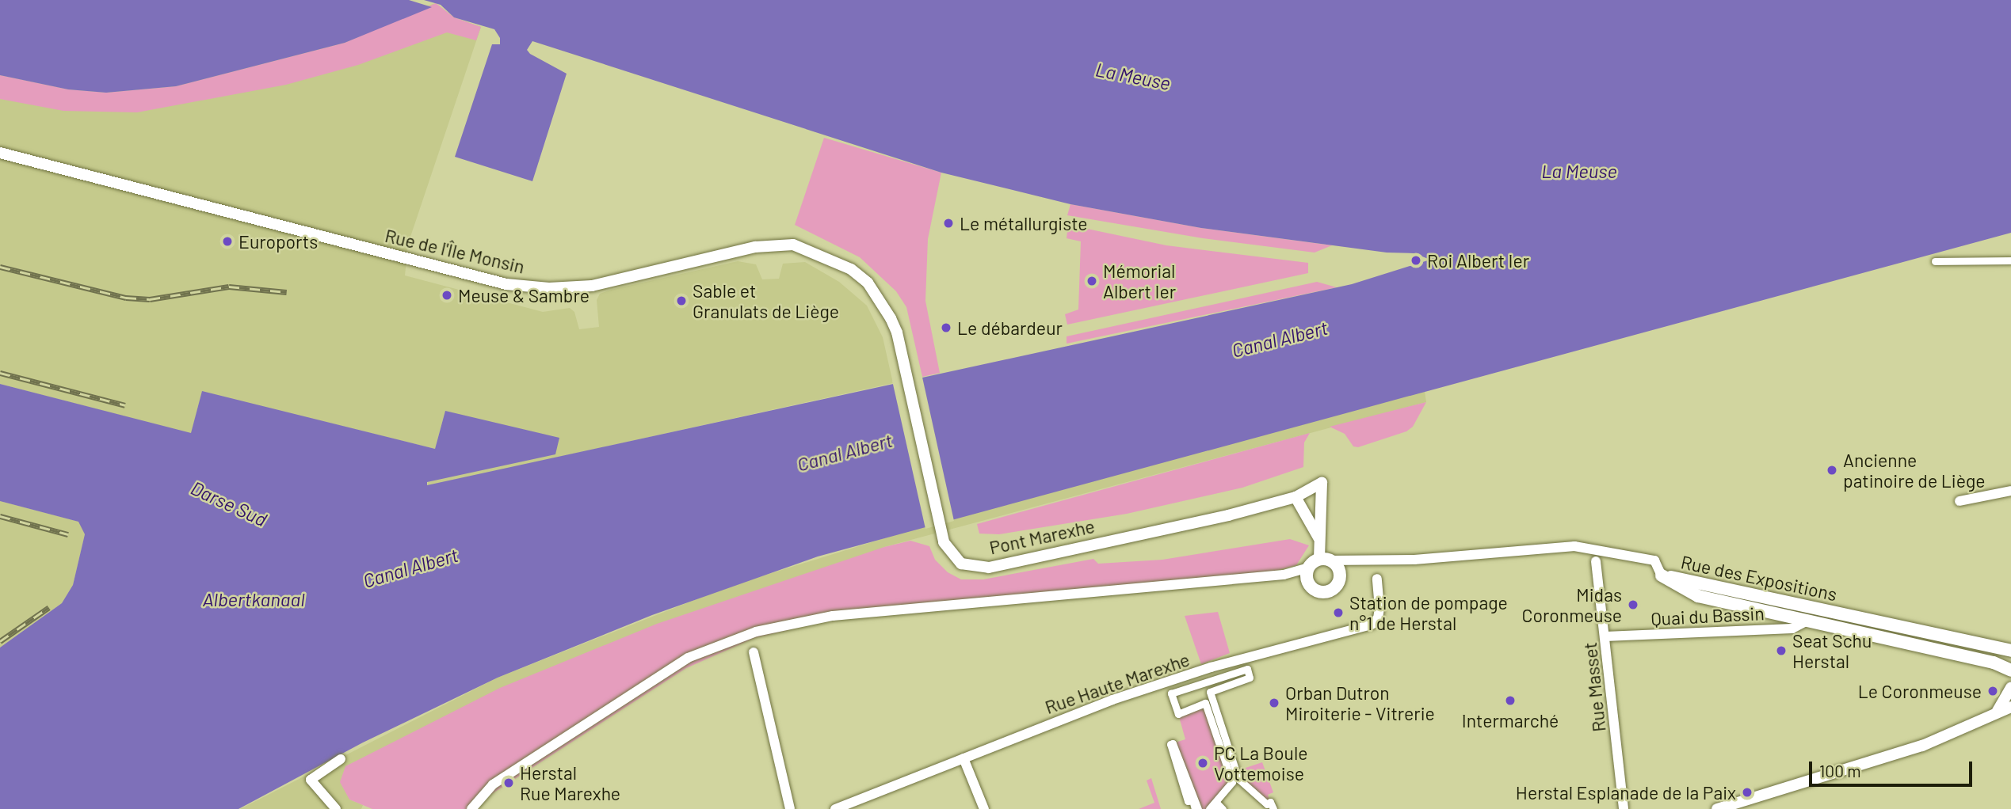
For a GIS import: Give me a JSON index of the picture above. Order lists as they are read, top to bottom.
{
  "streets": {
    "main road": ["Rue des Expositions"],
    "street": [
      "Rue de l'Île Monsin",
      "Pont Marexhe",
      "Quai du Bassin",
      "Rue Haute Marexhe",
      "Rue Masset"
    ]
  },
  "crossings": [
    ["Rue de l'Île Monsin", "Pont Marexhe"],
    ["Rue des Expositions", "Quai du Bassin"],
    ["Quai du Bassin", "Rue Masset"]
  ],
  "water": [
    "La Meuse",
    "Canal Albert",
    "Darse Sud",
    "Albertkanaal"
  ],
  "places": [
    "Le métallurgiste",
    "Euroports",
    "Roi Albert Ier",
    "Mémorial Albert Ier",
    "Meuse & Sambre",
    "Sable et Granulats de Liège",
    "Le débardeur",
    "Ancienne patinoire de Liège",
    "Midas Coronmeuse",
    "Station de pompage n°1 de Herstal",
    "Seat Schu Herstal",
    "Le Coronmeuse",
    "Intermarché",
    "Orban Dutron Miroiterie - Vitrerie",
    "PC La Boule Vottemoise",
    "Herstal Rue Marexhe",
    "Herstal Esplanade de la Paix"
  ],
  "scale_bar": "100 m"
}
